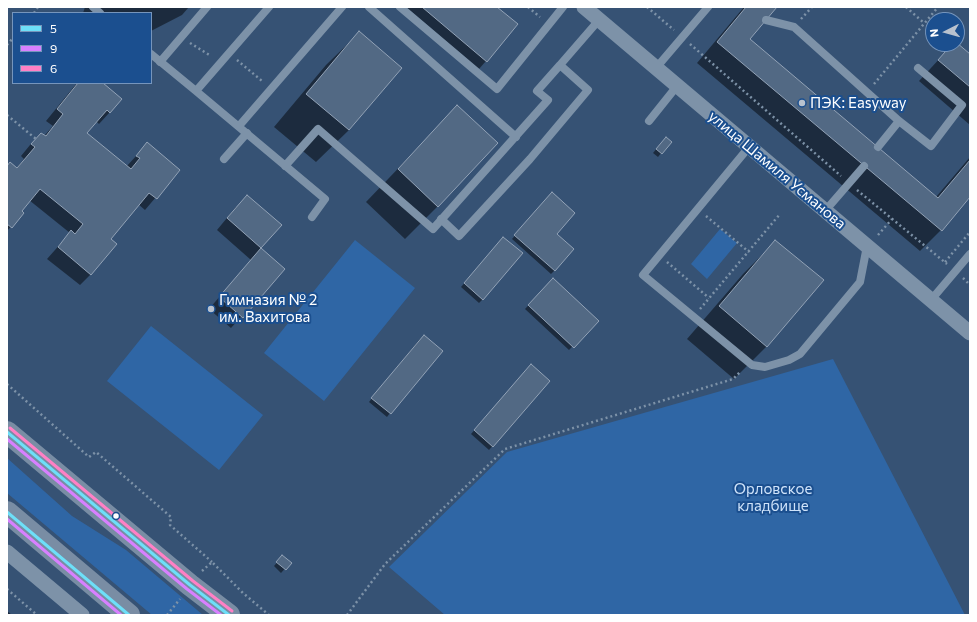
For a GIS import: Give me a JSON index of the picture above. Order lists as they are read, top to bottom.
{
  "streets": {
    "street": ["улица Шамиля Усманова"]
  },
  "parks": ["Орловское кладбище"],
  "places": ["ПЭК: Easyway", "Гимназия № 2 им. Вахитова"],
  "lines": ["transit line 6", "transit line 5", "transit line 9"],
  "legend": ["5", "9", "6"],
  "north": "left"
}
